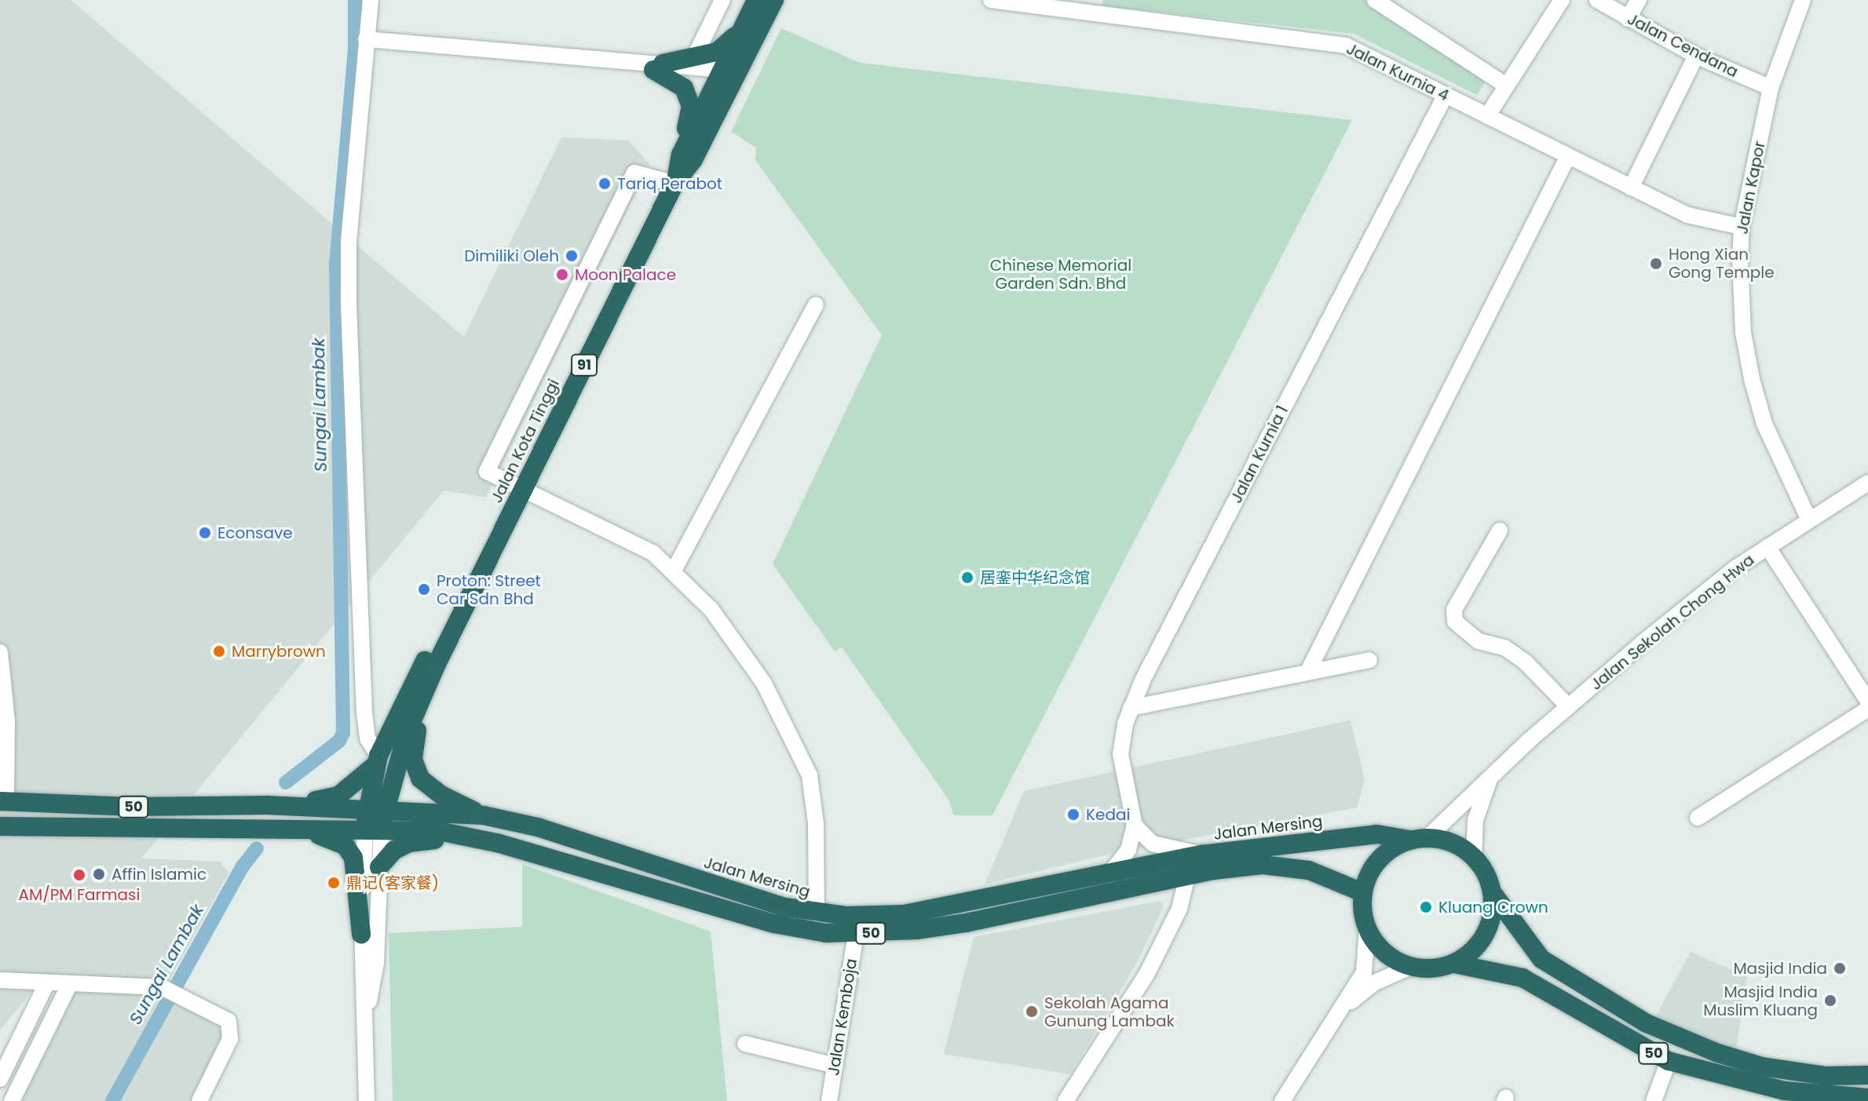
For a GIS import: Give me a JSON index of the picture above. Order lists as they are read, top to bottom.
{
  "streets": {
    "highway": [
      "91",
      "Jalan Kota Tinggi",
      "50",
      "Jalan Mersing"
    ],
    "street": [
      "Jalan Cendana",
      "Jalan Kurnia 4",
      "Jalan Kapor",
      "Jalan Kurnia 1",
      "Jalan Sekolah Chong Hwa",
      "Jalan Kemboja"
    ]
  },
  "crossings": [
    ["Jalan Cendana", "Jalan Kapor"],
    ["Jalan Kurnia 4", "Jalan Kapor"],
    ["Jalan Kurnia 4", "Jalan Kurnia 1"],
    ["Jalan Kapor", "Jalan Sekolah Chong Hwa"],
    ["Jalan Kota Tinggi", "Jalan Mersing"],
    ["Jalan Sekolah Chong Hwa", "50"],
    ["Jalan Sekolah Chong Hwa", "Jalan Mersing"],
    ["50", "Jalan Mersing"],
    ["Jalan Mersing", "Jalan Kemboja"]
  ],
  "water": ["Sungai Lambak"],
  "parks": ["Chinese Memorial Garden Sdn. Bhd"],
  "places": [
    "Tariq Perabot",
    "Dimiliki Oleh",
    "Hong Xian Gong Temple",
    "Moon Palace",
    "Econsave",
    "居銮中华纪念馆",
    "Proton: Street Car Sdn Bhd",
    "Marrybrown",
    "Kedai",
    "Affin Islamic",
    "AM/PM Farmasi",
    "鼎记(客家餐)",
    "Kluang Crown",
    "Masjid India",
    "Masjid India Muslim Kluang",
    "Sekolah Agama Gunung Lambak"
  ]
}
